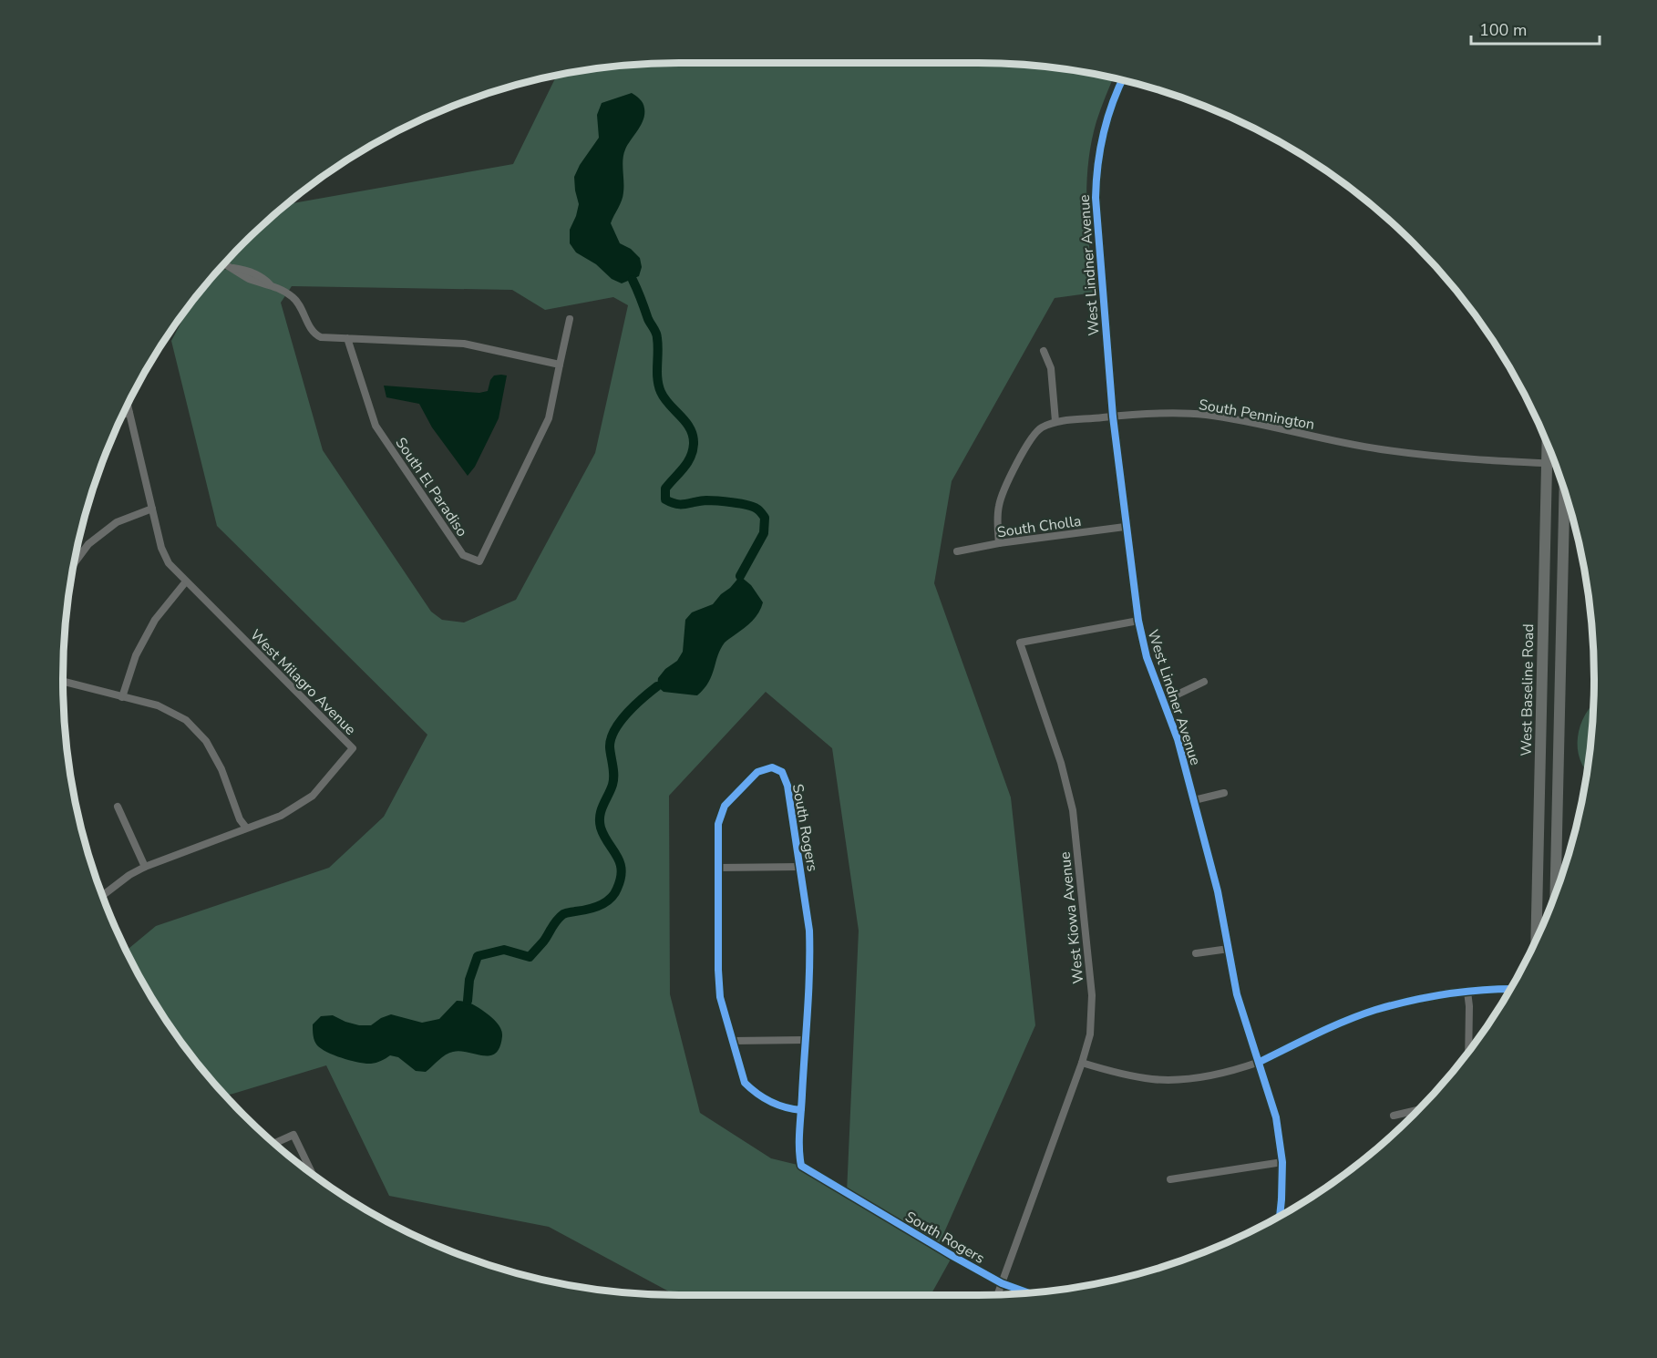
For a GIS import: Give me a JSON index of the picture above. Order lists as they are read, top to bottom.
{
  "streets": {
    "main road": ["West Baseline Road"],
    "street": [
      "West Lindner Avenue",
      "South Pennington",
      "South El Paradiso",
      "South Cholla",
      "West Milagro Avenue",
      "South Rogers",
      "West Kiowa Avenue"
    ]
  },
  "crossings": [
    ["West Lindner Avenue", "South Pennington"],
    ["West Lindner Avenue", "South Cholla"],
    ["West Lindner Avenue", "West Kiowa Avenue"],
    ["South Pennington", "South Cholla"],
    ["South Pennington", "West Baseline Road"],
    ["South Rogers", "West Kiowa Avenue"]
  ],
  "scale_bar": "100 m"
}
